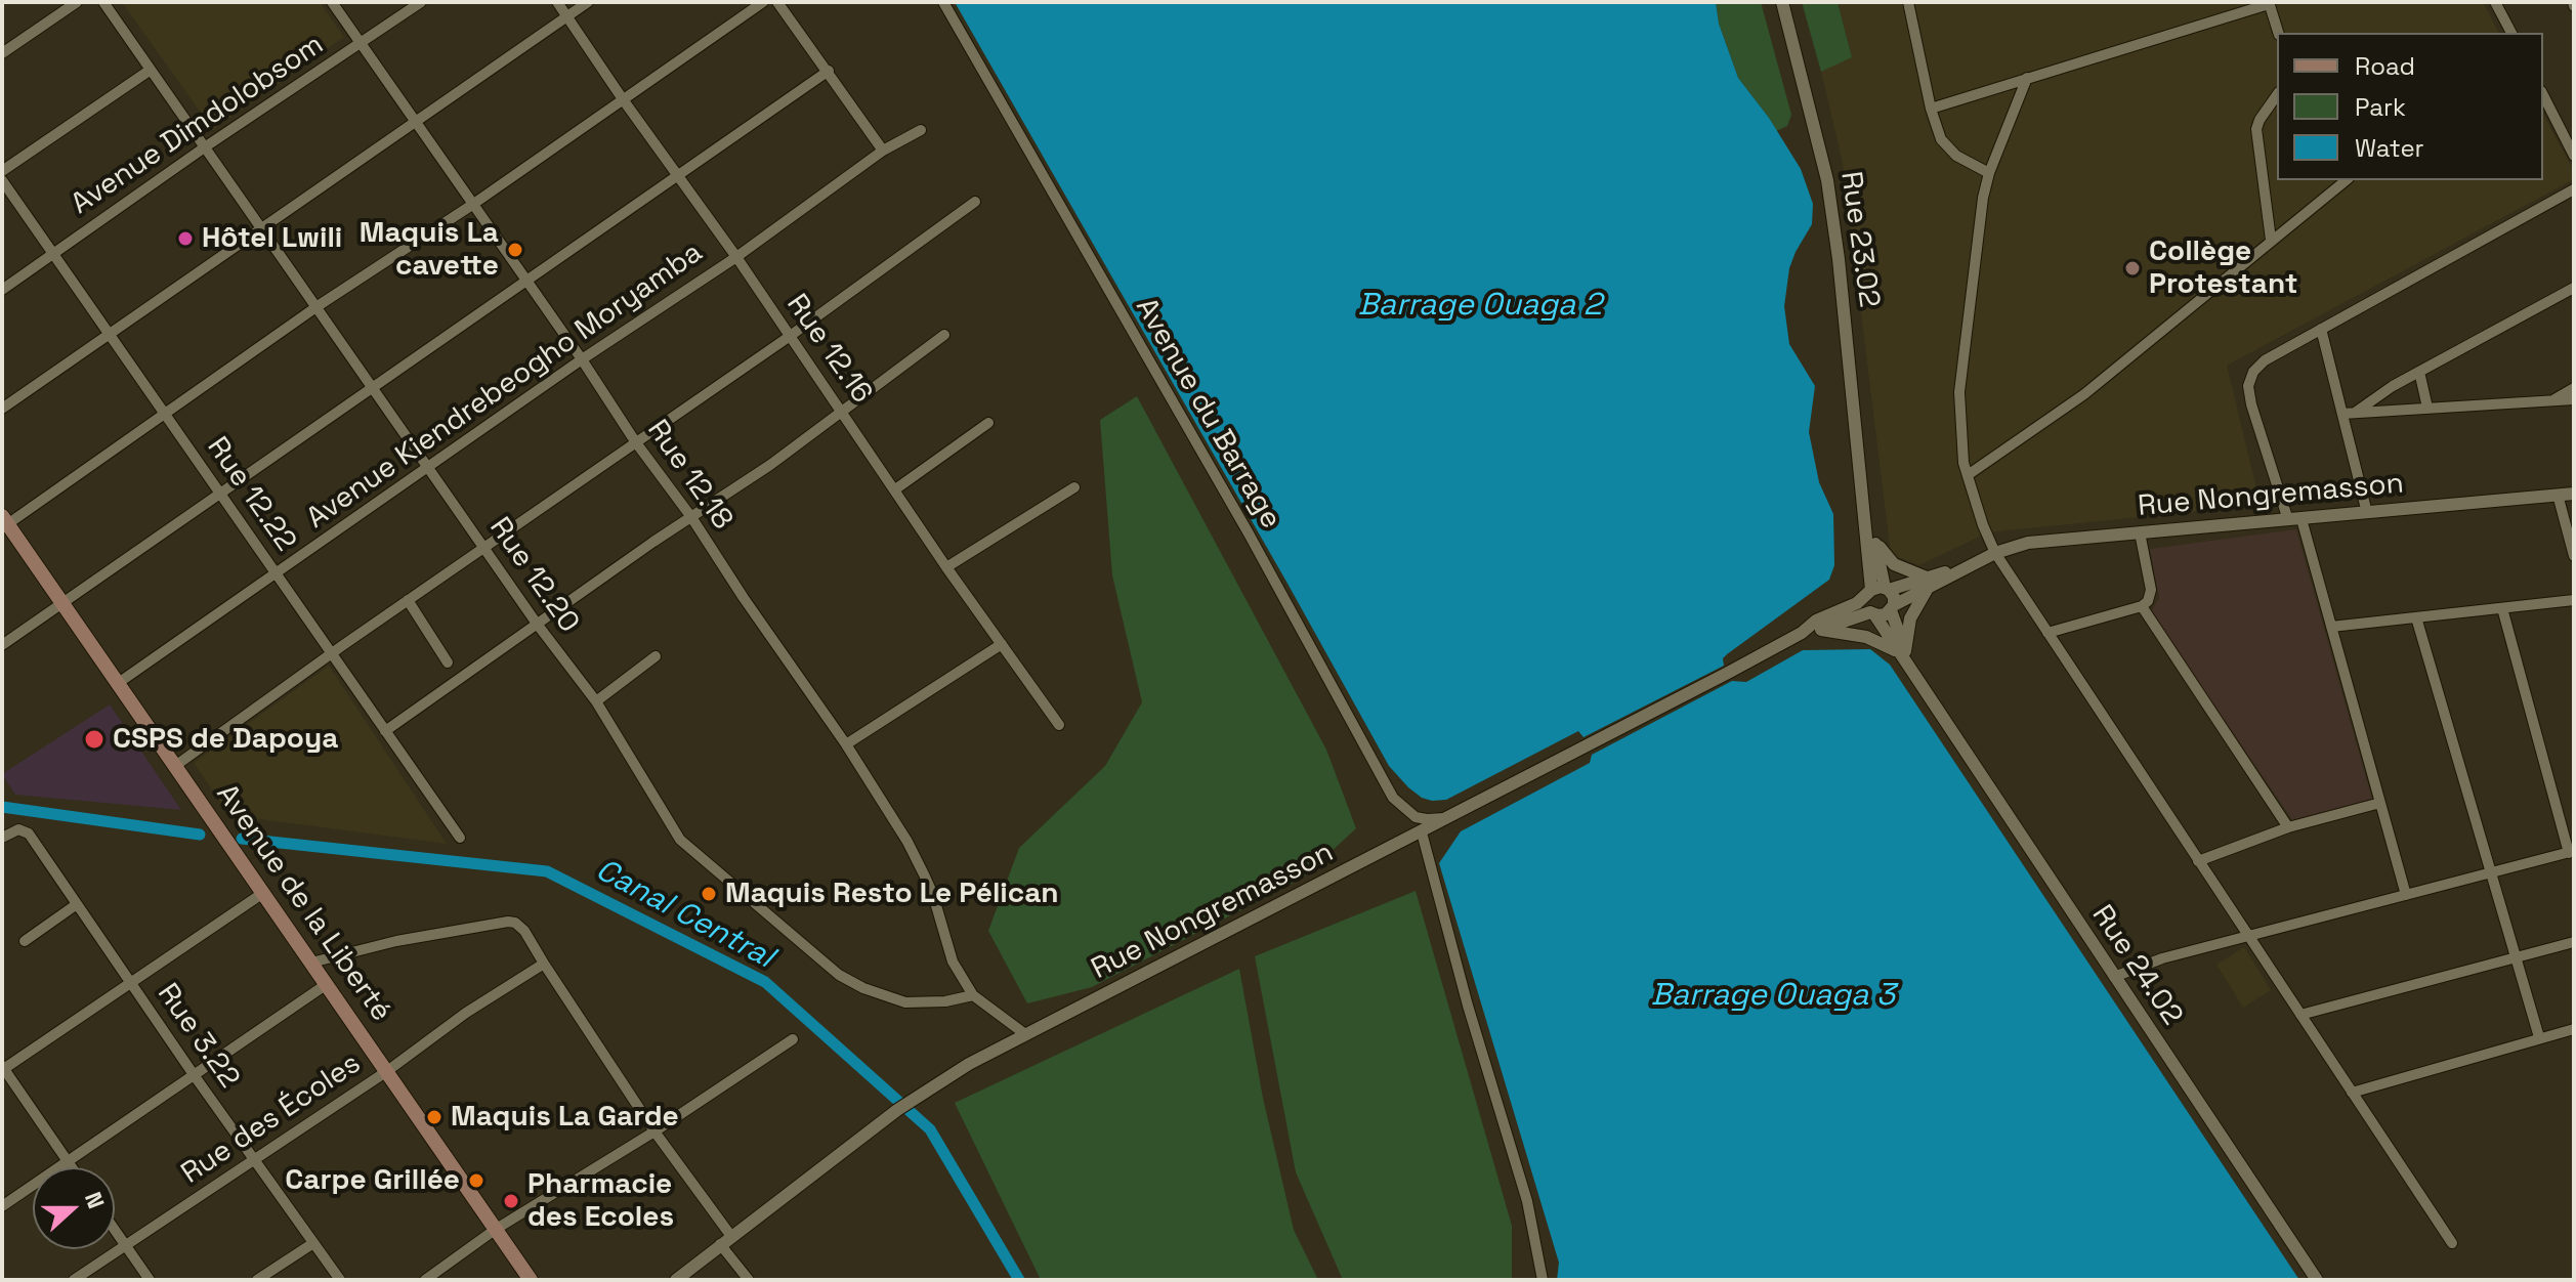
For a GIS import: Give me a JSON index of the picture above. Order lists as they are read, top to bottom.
{
  "streets": {
    "main road": ["Avenue de la Liberté"],
    "street": [
      "Avenue Dimdolobsom",
      "Rue 23.02",
      "Rue 12.16",
      "Avenue Kiendrebeogho Moryamba",
      "Avenue du Barrage",
      "Rue 12.18",
      "Rue 12.22",
      "Rue Nongremasson",
      "Rue 12.20",
      "Rue 24.02",
      "Rue 3.22",
      "Rue des Écoles"
    ]
  },
  "crossings": [
    ["Avenue Dimdolobsom", "Rue 12.18"],
    ["Avenue Dimdolobsom", "Rue 12.22"],
    ["Avenue Dimdolobsom", "Rue 12.20"],
    ["Rue 23.02", "Rue Nongremasson"],
    ["Rue 23.02", "Rue 24.02"],
    ["Rue 12.16", "Avenue Kiendrebeogho Moryamba"],
    ["Avenue Kiendrebeogho Moryamba", "Rue 12.18"],
    ["Avenue Kiendrebeogho Moryamba", "Rue 12.22"],
    ["Avenue Kiendrebeogho Moryamba", "Rue 12.20"],
    ["Avenue Kiendrebeogho Moryamba", "Avenue de la Liberté"],
    ["Avenue du Barrage", "Rue Nongremasson"],
    ["Rue 12.18", "Rue 12.20"],
    ["Rue Nongremasson", "Rue 24.02"],
    ["Avenue de la Liberté", "Rue des Écoles"],
    ["Rue 3.22", "Rue des Écoles"]
  ],
  "water": ["Barrage Ouaga 2", "Canal Central", "Barrage Ouaga 3"],
  "places": [
    "Hôtel Lwili",
    "Maquis La cavette",
    "Collège Protestant",
    "CSPS de Dapoya",
    "Maquis Resto Le Pélican",
    "Maquis La Garde",
    "Carpe Grillée",
    "Pharmacie des Ecoles"
  ],
  "legend": ["Road", "Park", "Water"],
  "north": "right"
}
